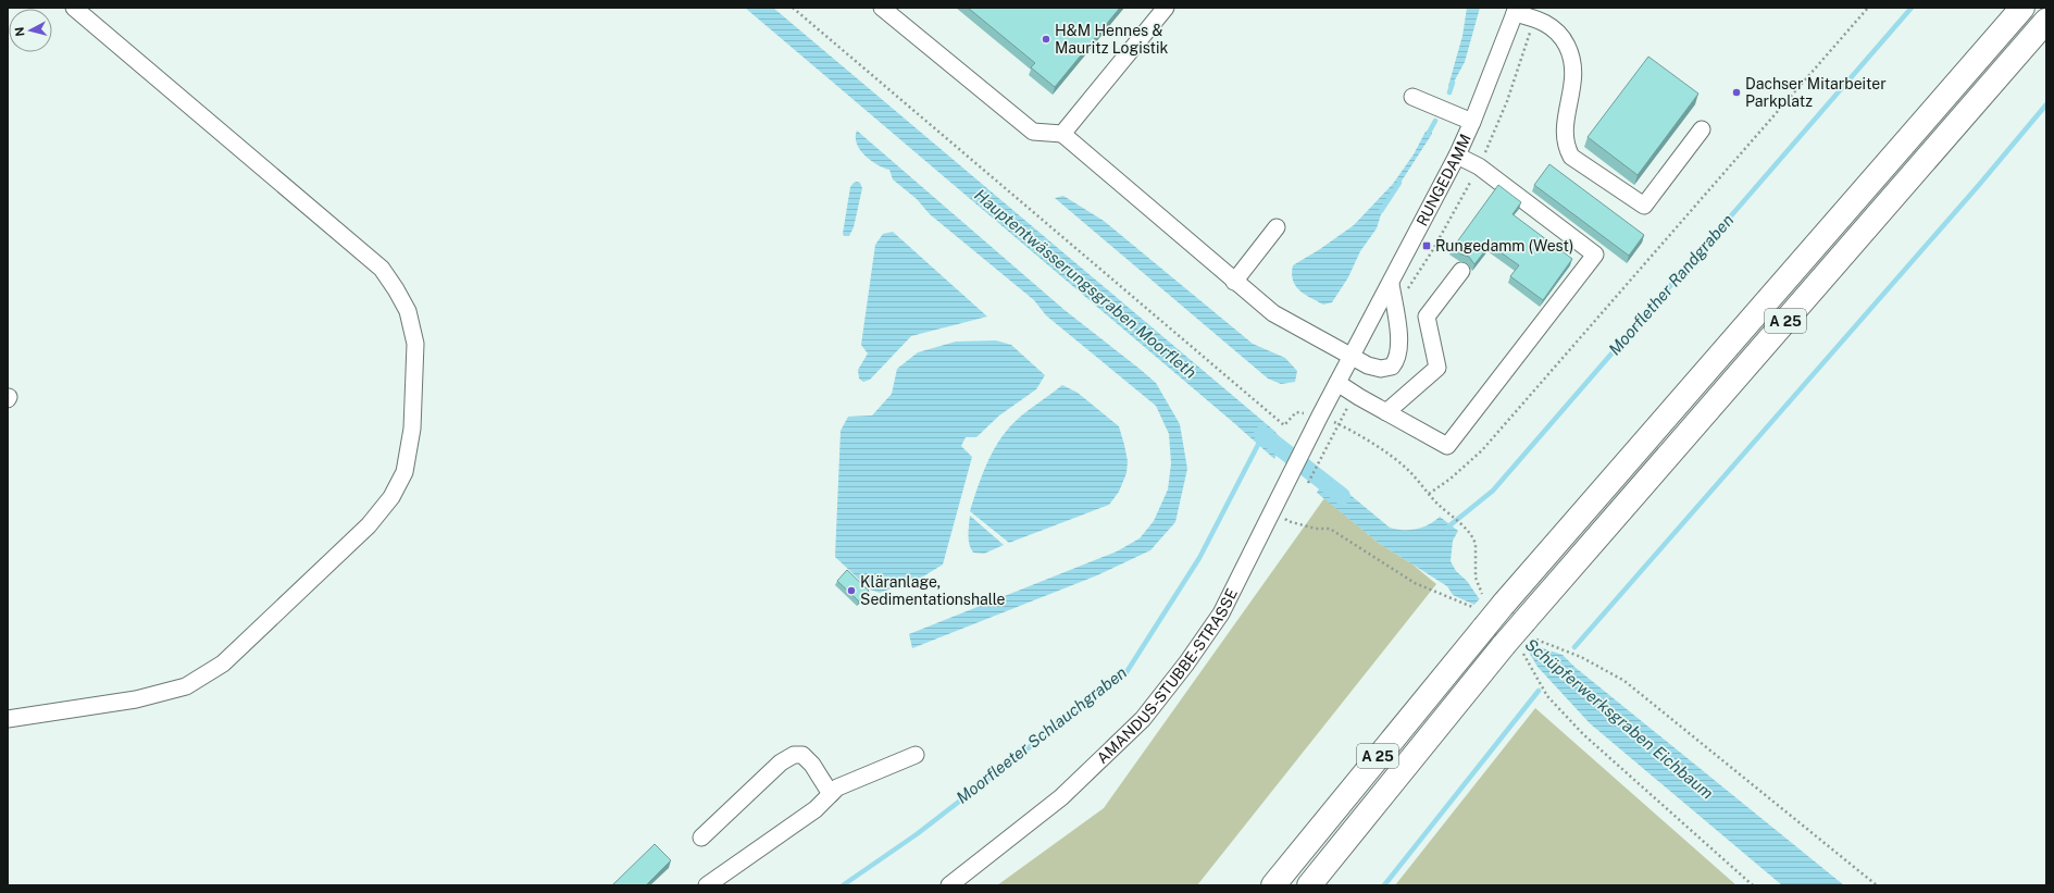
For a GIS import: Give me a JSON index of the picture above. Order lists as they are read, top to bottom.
{
  "streets": {
    "highway": ["A 25"],
    "street": ["RUNGEDAMM", "AMANDUS-STUBBE-STRASSE"]
  },
  "crossings": [
    ["RUNGEDAMM", "AMANDUS-STUBBE-STRASSE"]
  ],
  "water": [
    "Hauptentwässerungsgraben Moorfleth",
    "Moorflether Randgraben",
    "Schüpferwerksgraben Eichbaum",
    "Moorfleeter Schlauchgraben"
  ],
  "places": {
    "other": ["H&M Hennes & Mauritz Logistik", "Dachser Mitarbeiter Parkplatz", "Kläranlage, Sedimentationshalle"],
    "transit": ["Rungedamm (West)"]
  },
  "north": "left"
}
